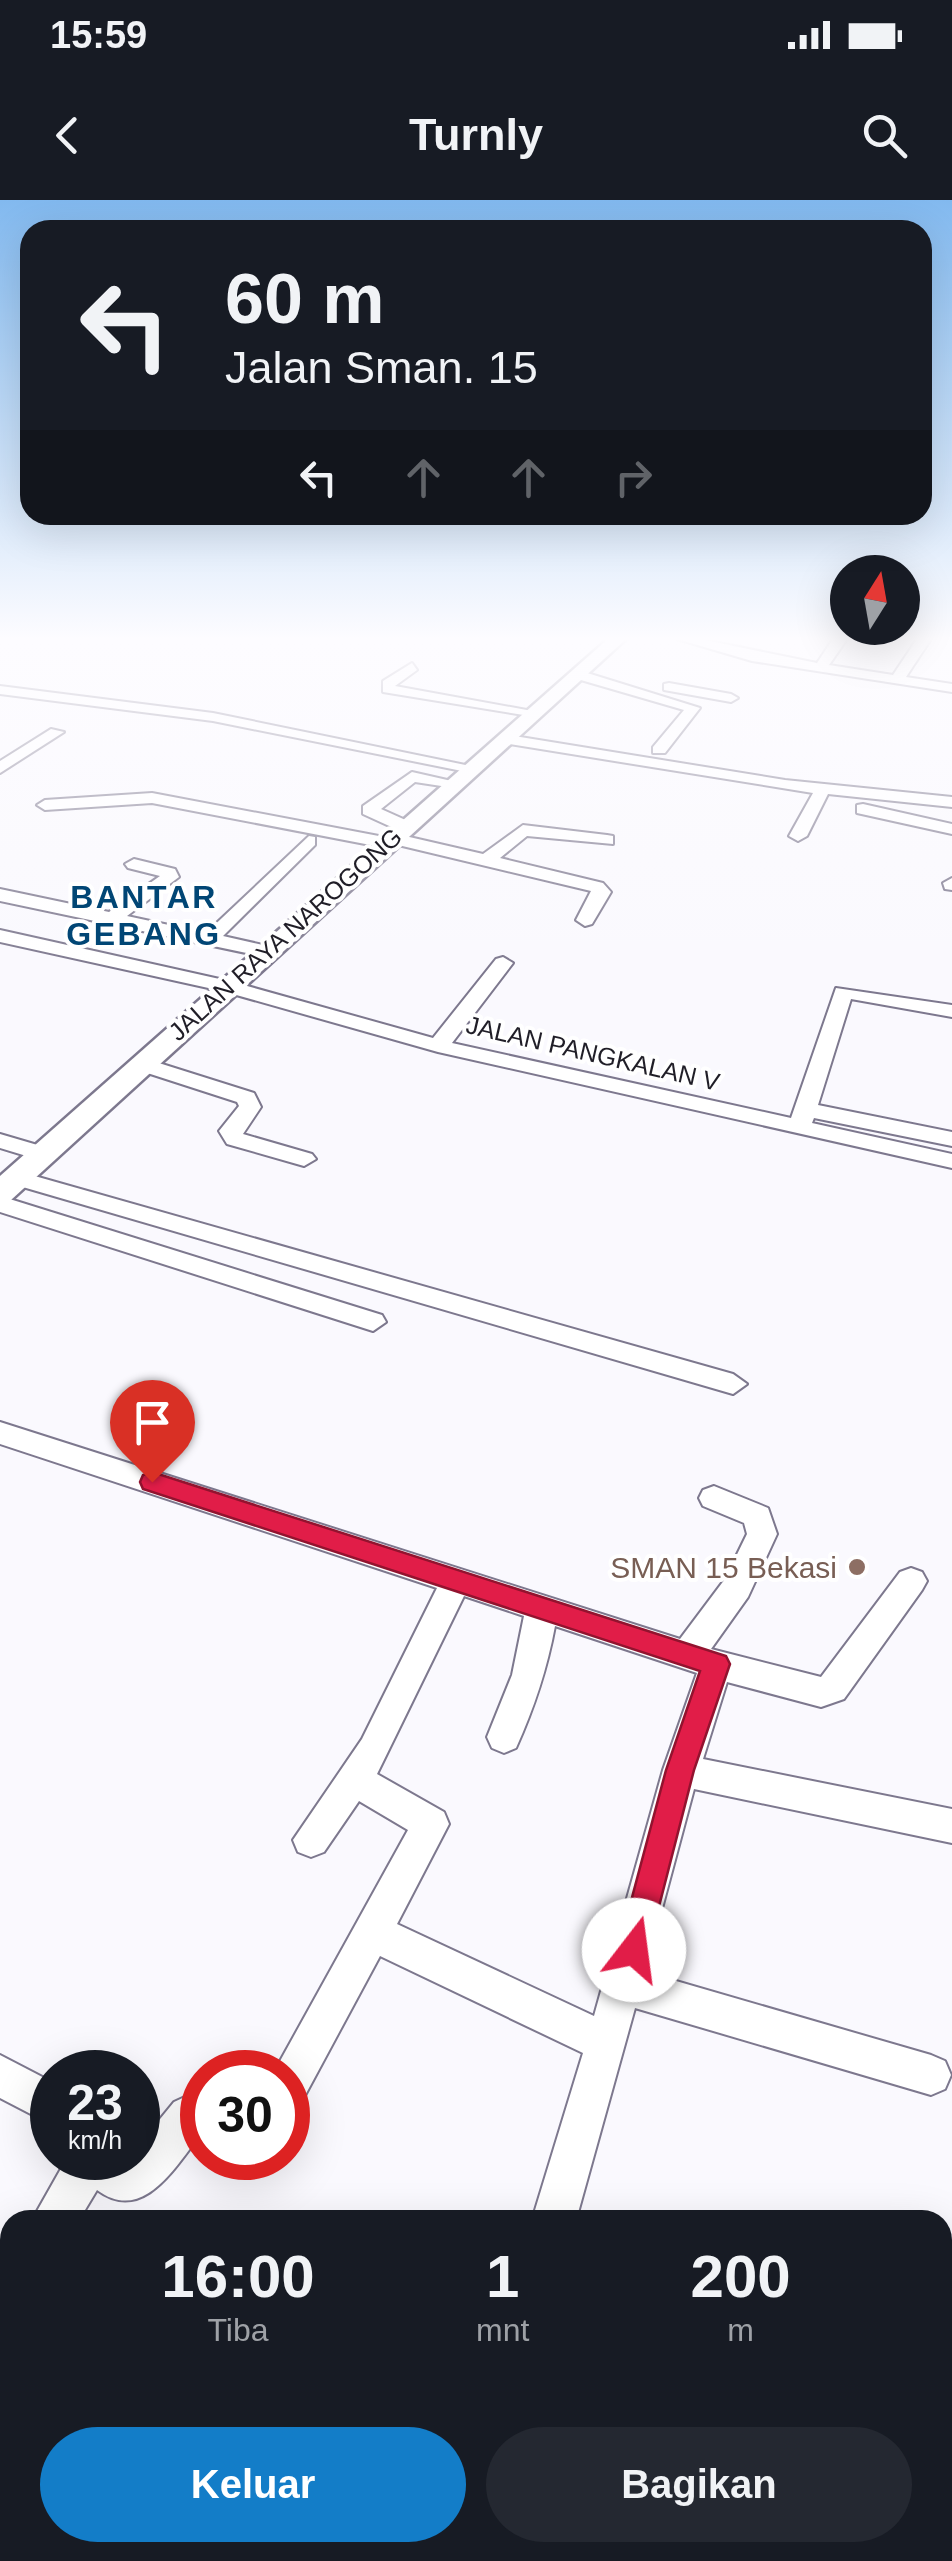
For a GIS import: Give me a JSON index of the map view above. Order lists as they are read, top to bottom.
{
  "streets": {
    "main road": ["JALAN RAYA NAROGONG"],
    "street": ["JALAN PANGKALAN V"]
  },
  "crossings": [
    ["JALAN RAYA NAROGONG", "JALAN PANGKALAN V"]
  ],
  "districts": ["BANTAR GEBANG"],
  "places": ["SMAN 15 Bekasi"],
  "north": "top",
  "page": {
    "status": "15:59",
    "header": "Turnly",
    "turn": ["60 m", "Jalan Sman. 15"],
    "speed": "23 km/h",
    "limit": "30",
    "eta": [
      "16:00",
      "Tiba",
      "1",
      "mnt",
      "200",
      "m"
    ],
    "buttons": ["Keluar", "Bagikan"]
  }
}
